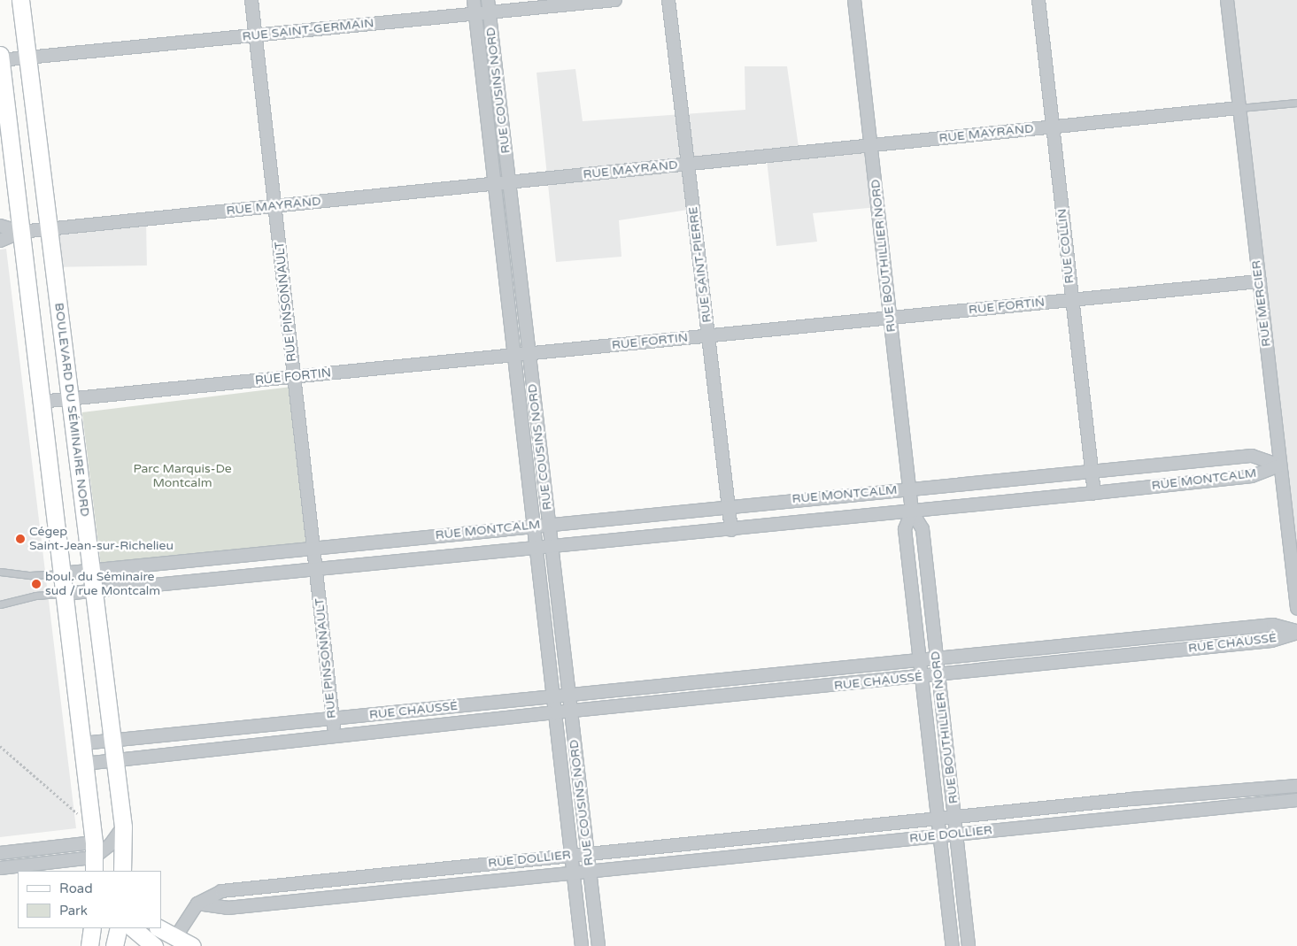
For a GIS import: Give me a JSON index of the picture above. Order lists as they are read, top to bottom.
{
  "streets": {
    "main road": ["BOULEVARD DU SÉMINAIRE NORD"],
    "street": [
      "RUE SAINT-GERMAIN",
      "RUE COUSINS NORD",
      "RUE MAYRAND",
      "RUE COLLIN",
      "RUE BOUTHILLIER NORD",
      "RUE SAINT-PIERRE",
      "RUE PINSONNAULT",
      "RUE MERCIER",
      "RUE FORTIN",
      "RUE MONTCALM",
      "RUE CHAUSSÉ",
      "RUE DOLLIER"
    ]
  },
  "crossings": [
    ["RUE SAINT-GERMAIN", "RUE COUSINS NORD"],
    ["RUE SAINT-GERMAIN", "RUE PINSONNAULT"],
    ["RUE SAINT-GERMAIN", "BOULEVARD DU SÉMINAIRE NORD"],
    ["RUE COUSINS NORD", "RUE MAYRAND"],
    ["RUE COUSINS NORD", "RUE FORTIN"],
    ["RUE COUSINS NORD", "RUE MONTCALM"],
    ["RUE COUSINS NORD", "RUE CHAUSSÉ"],
    ["RUE COUSINS NORD", "RUE DOLLIER"],
    ["RUE MAYRAND", "RUE COLLIN"],
    ["RUE MAYRAND", "RUE BOUTHILLIER NORD"],
    ["RUE MAYRAND", "RUE SAINT-PIERRE"],
    ["RUE MAYRAND", "RUE PINSONNAULT"],
    ["RUE MAYRAND", "RUE MERCIER"],
    ["RUE MAYRAND", "BOULEVARD DU SÉMINAIRE NORD"],
    ["RUE COLLIN", "RUE FORTIN"],
    ["RUE COLLIN", "RUE MONTCALM"],
    ["RUE BOUTHILLIER NORD", "RUE FORTIN"],
    ["RUE BOUTHILLIER NORD", "RUE MONTCALM"],
    ["RUE BOUTHILLIER NORD", "RUE CHAUSSÉ"],
    ["RUE BOUTHILLIER NORD", "RUE DOLLIER"],
    ["RUE SAINT-PIERRE", "RUE FORTIN"],
    ["RUE SAINT-PIERRE", "RUE MONTCALM"],
    ["RUE PINSONNAULT", "RUE FORTIN"],
    ["RUE PINSONNAULT", "RUE MONTCALM"],
    ["RUE PINSONNAULT", "RUE CHAUSSÉ"],
    ["RUE MERCIER", "RUE FORTIN"],
    ["RUE MERCIER", "RUE MONTCALM"],
    ["RUE FORTIN", "BOULEVARD DU SÉMINAIRE NORD"],
    ["BOULEVARD DU SÉMINAIRE NORD", "RUE MONTCALM"],
    ["BOULEVARD DU SÉMINAIRE NORD", "RUE CHAUSSÉ"]
  ],
  "parks": ["Parc Marquis-De Montcalm"],
  "places": ["Cégep Saint-Jean-sur-Richelieu", "boul. du Séminaire sud / rue Montcalm"],
  "legend": ["Road", "Park"]
}
